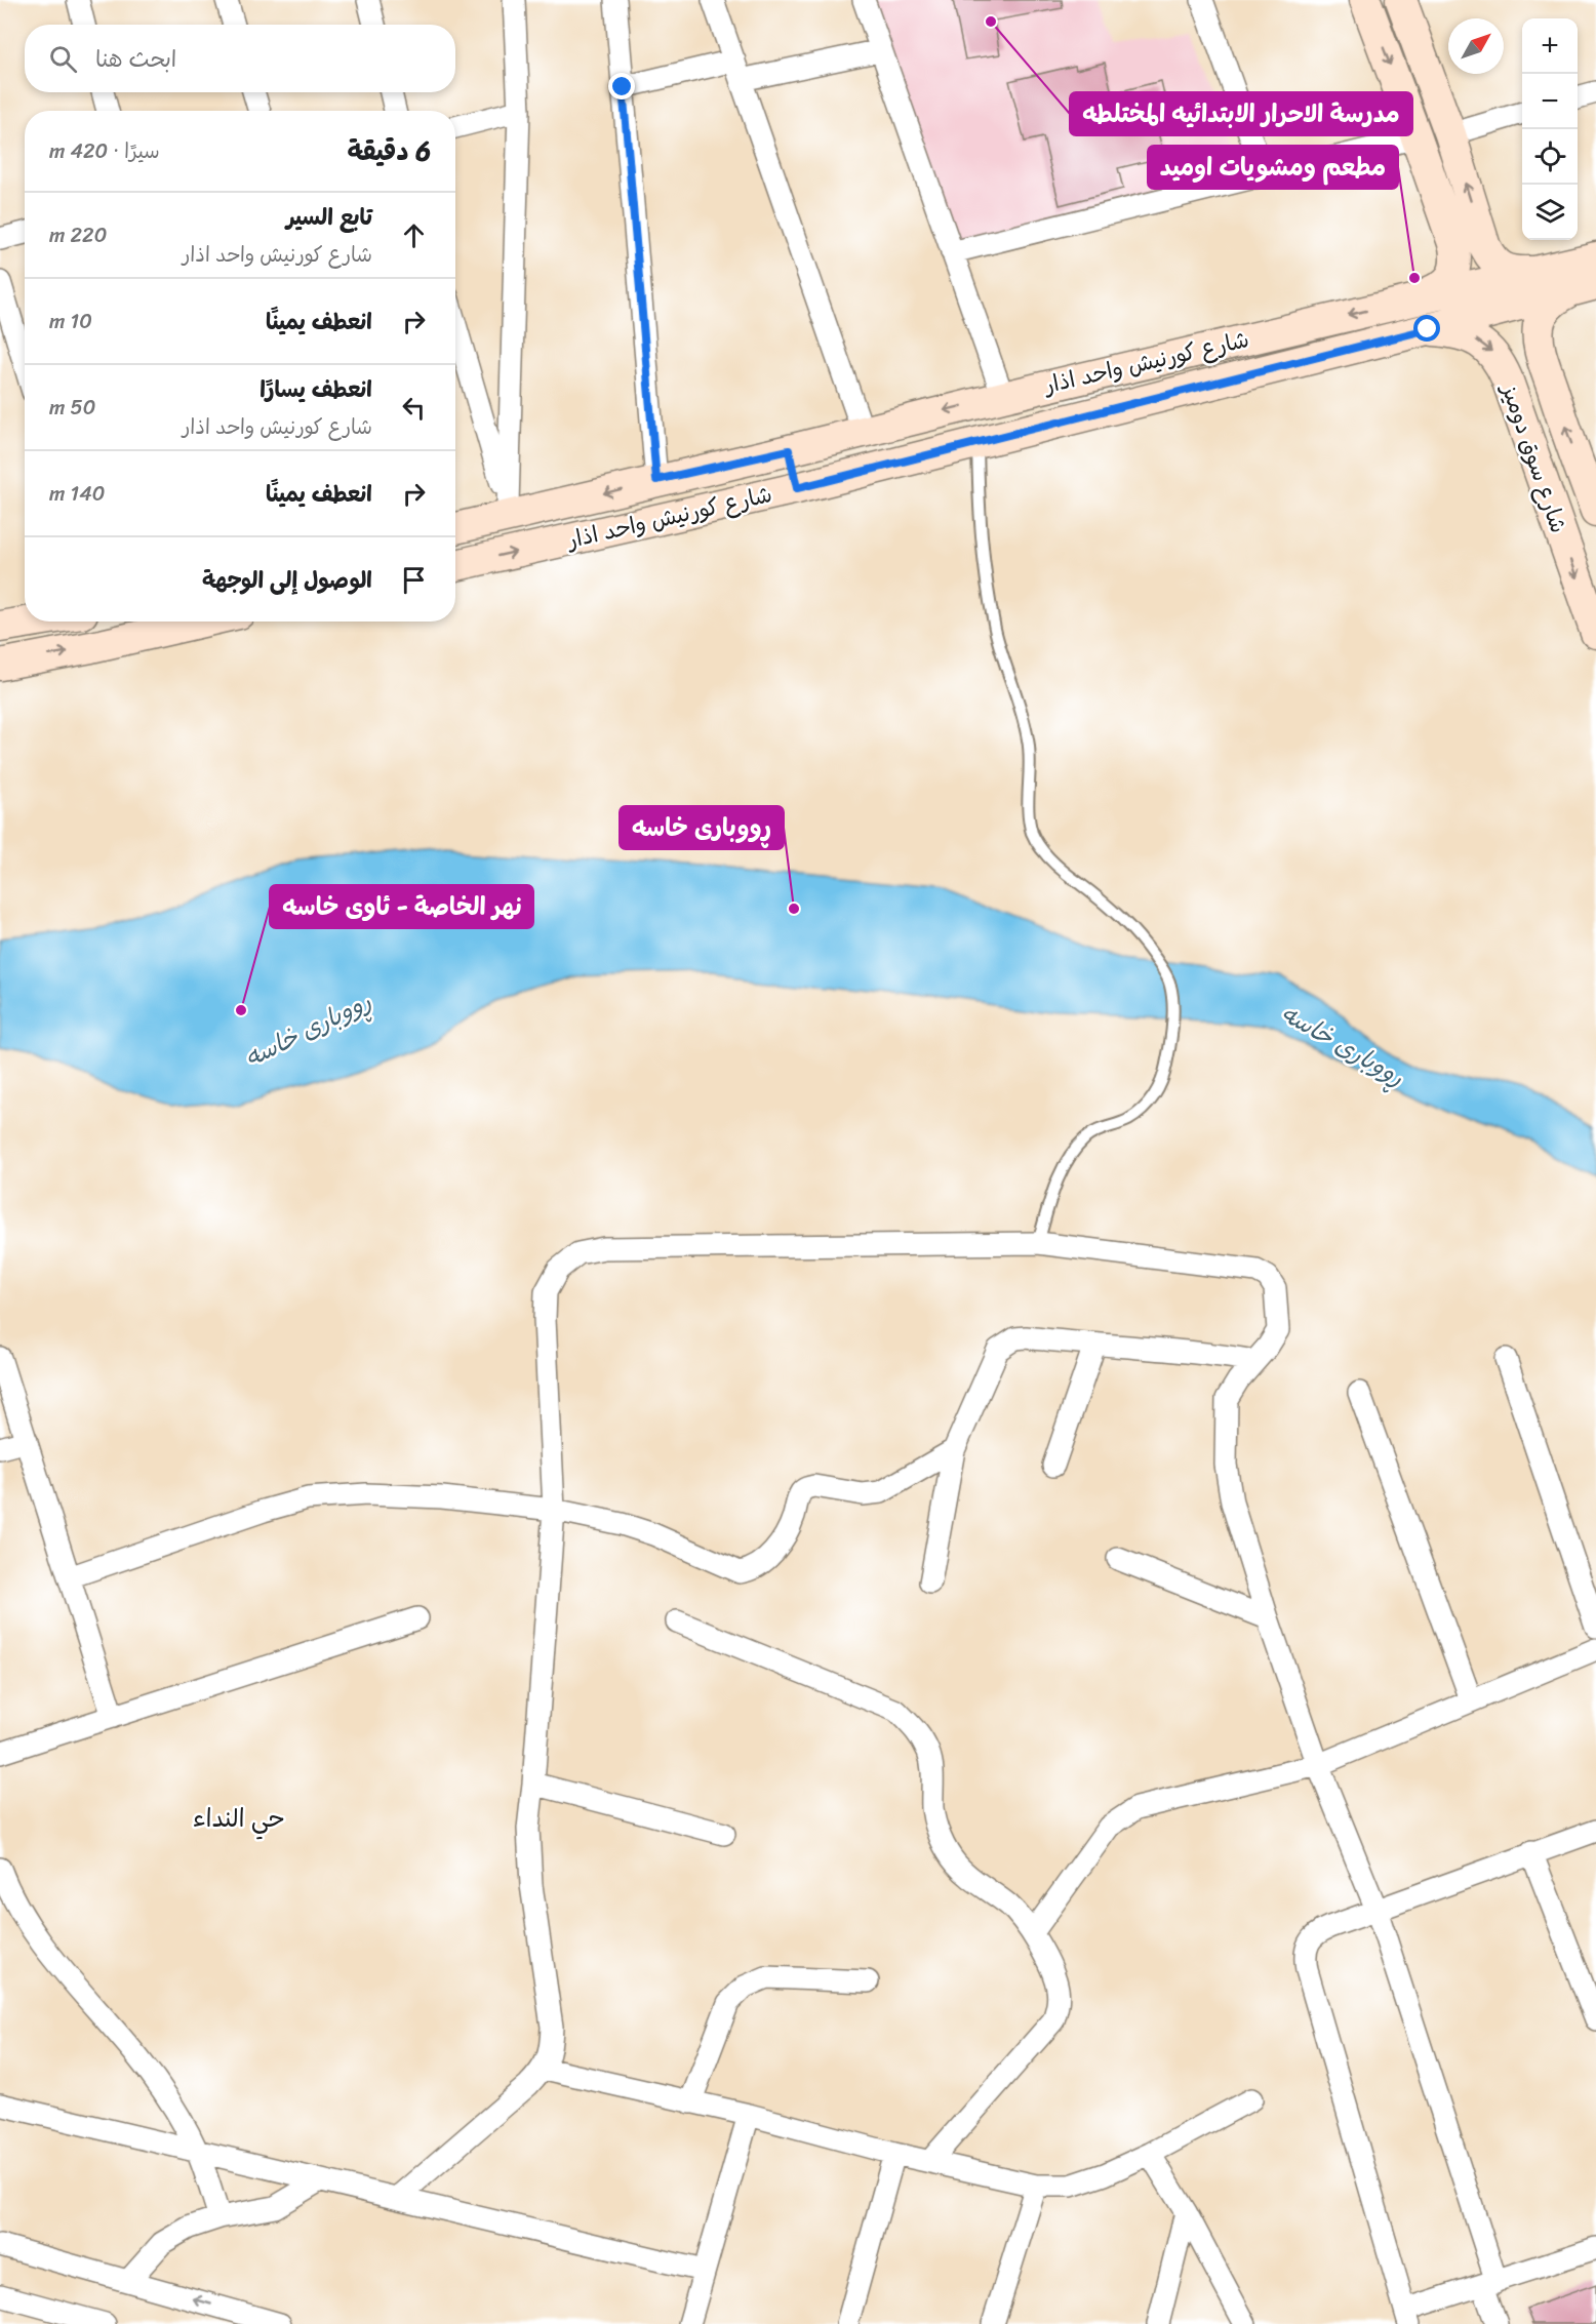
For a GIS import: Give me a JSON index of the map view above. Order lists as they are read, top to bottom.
{
  "streets": {
    "main road": ["شارع كورنيش واحد اذار", "شارع سوق دوميز"]
  },
  "crossings": [
    ["شارع كورنيش واحد اذار", "شارع سوق دوميز"]
  ],
  "districts": ["حي النداء"],
  "water": ["ڕووباری خاسە"],
  "places": [
    "مدرسة الاحرار الابتدائيه المختلطه",
    "مطعم ومشويات اوميد",
    "ڕووباری خاسە",
    "نهر الخاصة - ئاوی خاسە"
  ],
  "north": "top right",
  "page": {
    "map_buttons": ["+", "−"],
    "search": "ابحث هنا",
    "heading": ["6 دقيقة", "سيرًا · 420 m"],
    "list": [
      ["تابع السير", "شارع كورنيش واحد اذار", "220 m"],
      ["انعطف يمينًا", "10 m"],
      ["انعطف يسارًا", "شارع كورنيش واحد اذار", "50 m"],
      ["انعطف يمينًا", "140 m"],
      "الوصول إلى الوجهة"
    ]
  }
}
